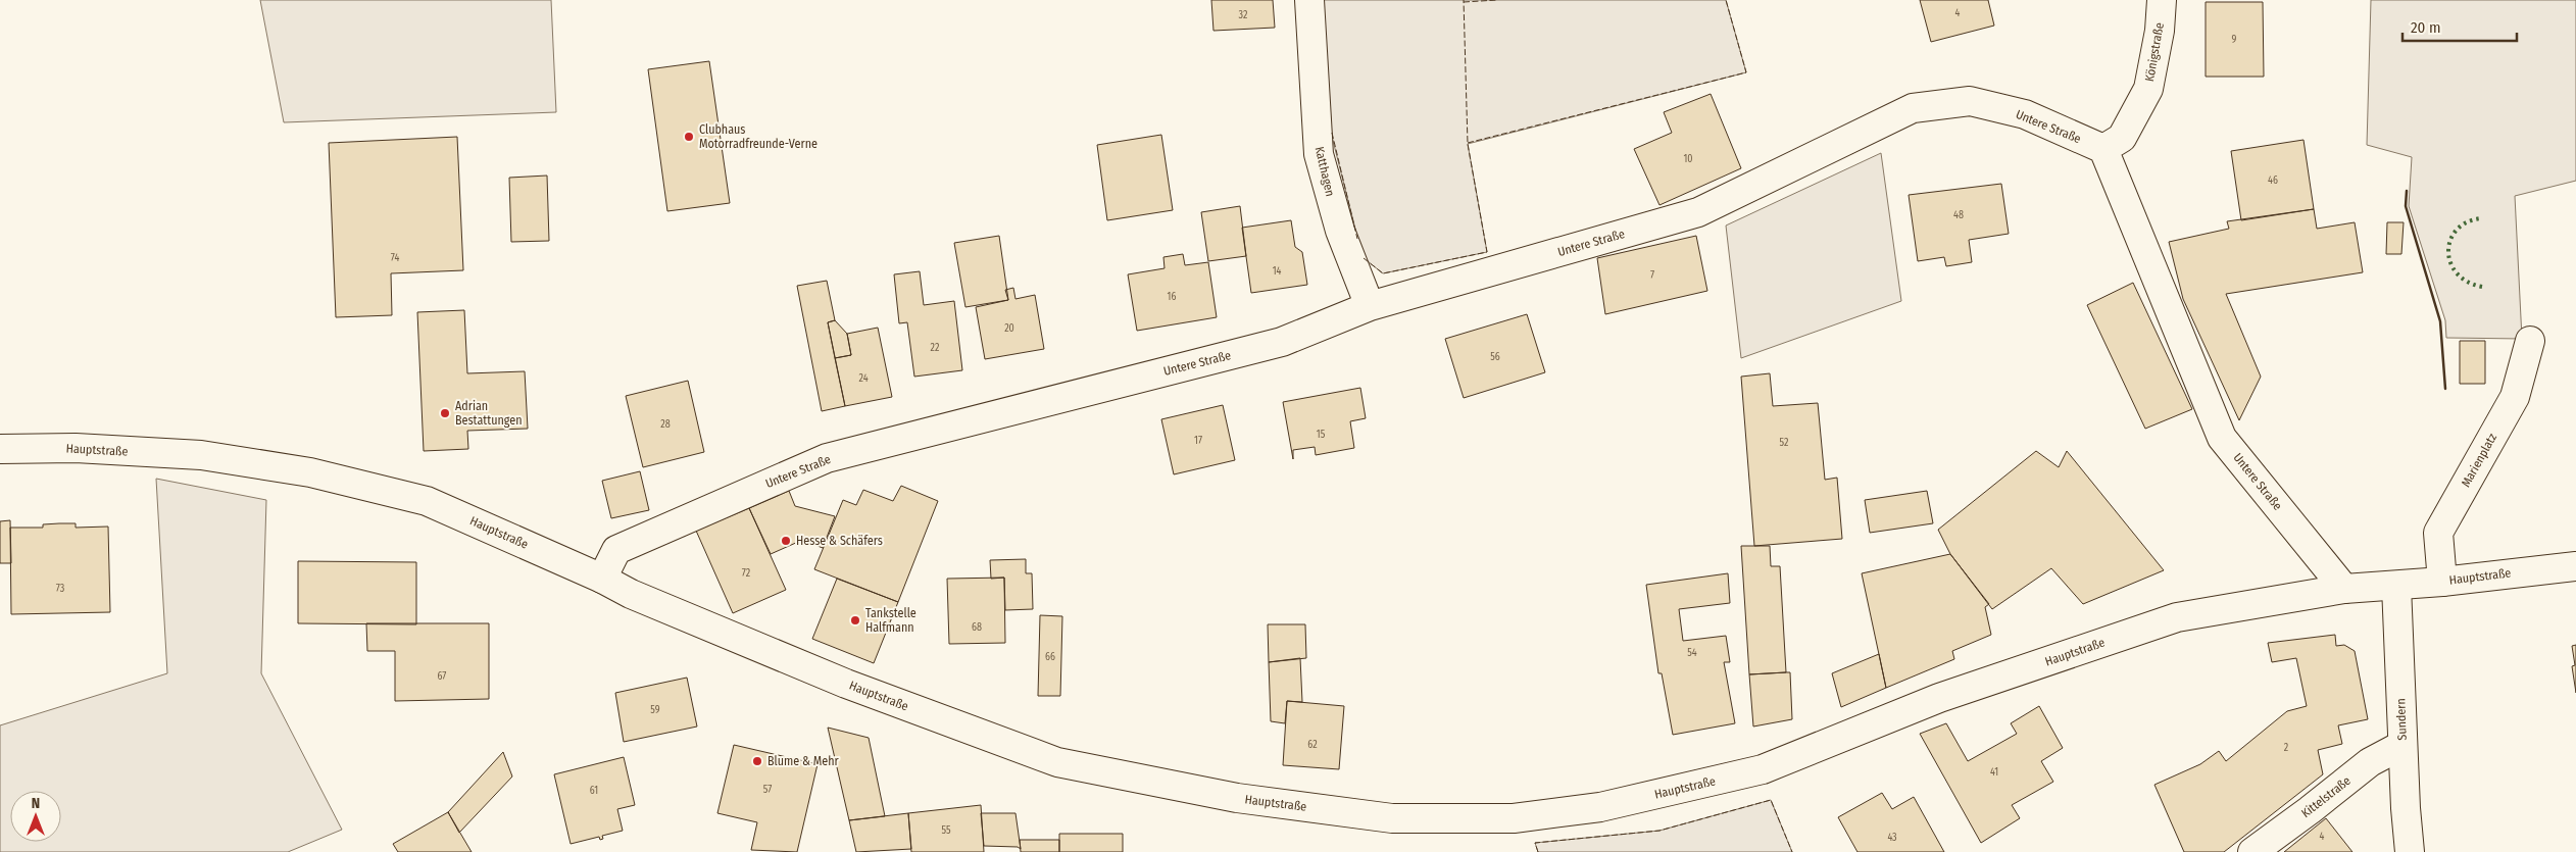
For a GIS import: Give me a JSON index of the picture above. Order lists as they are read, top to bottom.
{
  "streets": {
    "street": [
      "Königstraße",
      "Untere Straße",
      "Katthagen",
      "Hauptstraße",
      "Marienplatz",
      "Sundern",
      "Kittelstraße"
    ]
  },
  "crossings": [
    ["Königstraße", "Untere Straße"],
    ["Untere Straße", "Katthagen"],
    ["Untere Straße", "Hauptstraße"],
    ["Hauptstraße", "Marienplatz"],
    ["Hauptstraße", "Sundern"],
    ["Sundern", "Kittelstraße"]
  ],
  "places": [
    "Clubhaus Motorradfreunde-Verne",
    "Adrian Bestattungen",
    "Hesse & Schäfers",
    "Tankstelle Halfmann",
    "Blume & Mehr"
  ],
  "house_numbers": [
    "4",
    "32",
    "9",
    "10",
    "46",
    "48",
    "74",
    "14",
    "7",
    "16",
    "20",
    "22",
    "56",
    "24",
    "28",
    "15",
    "17",
    "52",
    "72",
    "73",
    "68",
    "54",
    "66",
    "67",
    "59",
    "62",
    "2",
    "41",
    "57",
    "61",
    "55",
    "4",
    "43"
  ],
  "scale_bar": "20 m",
  "north": "top"
}
